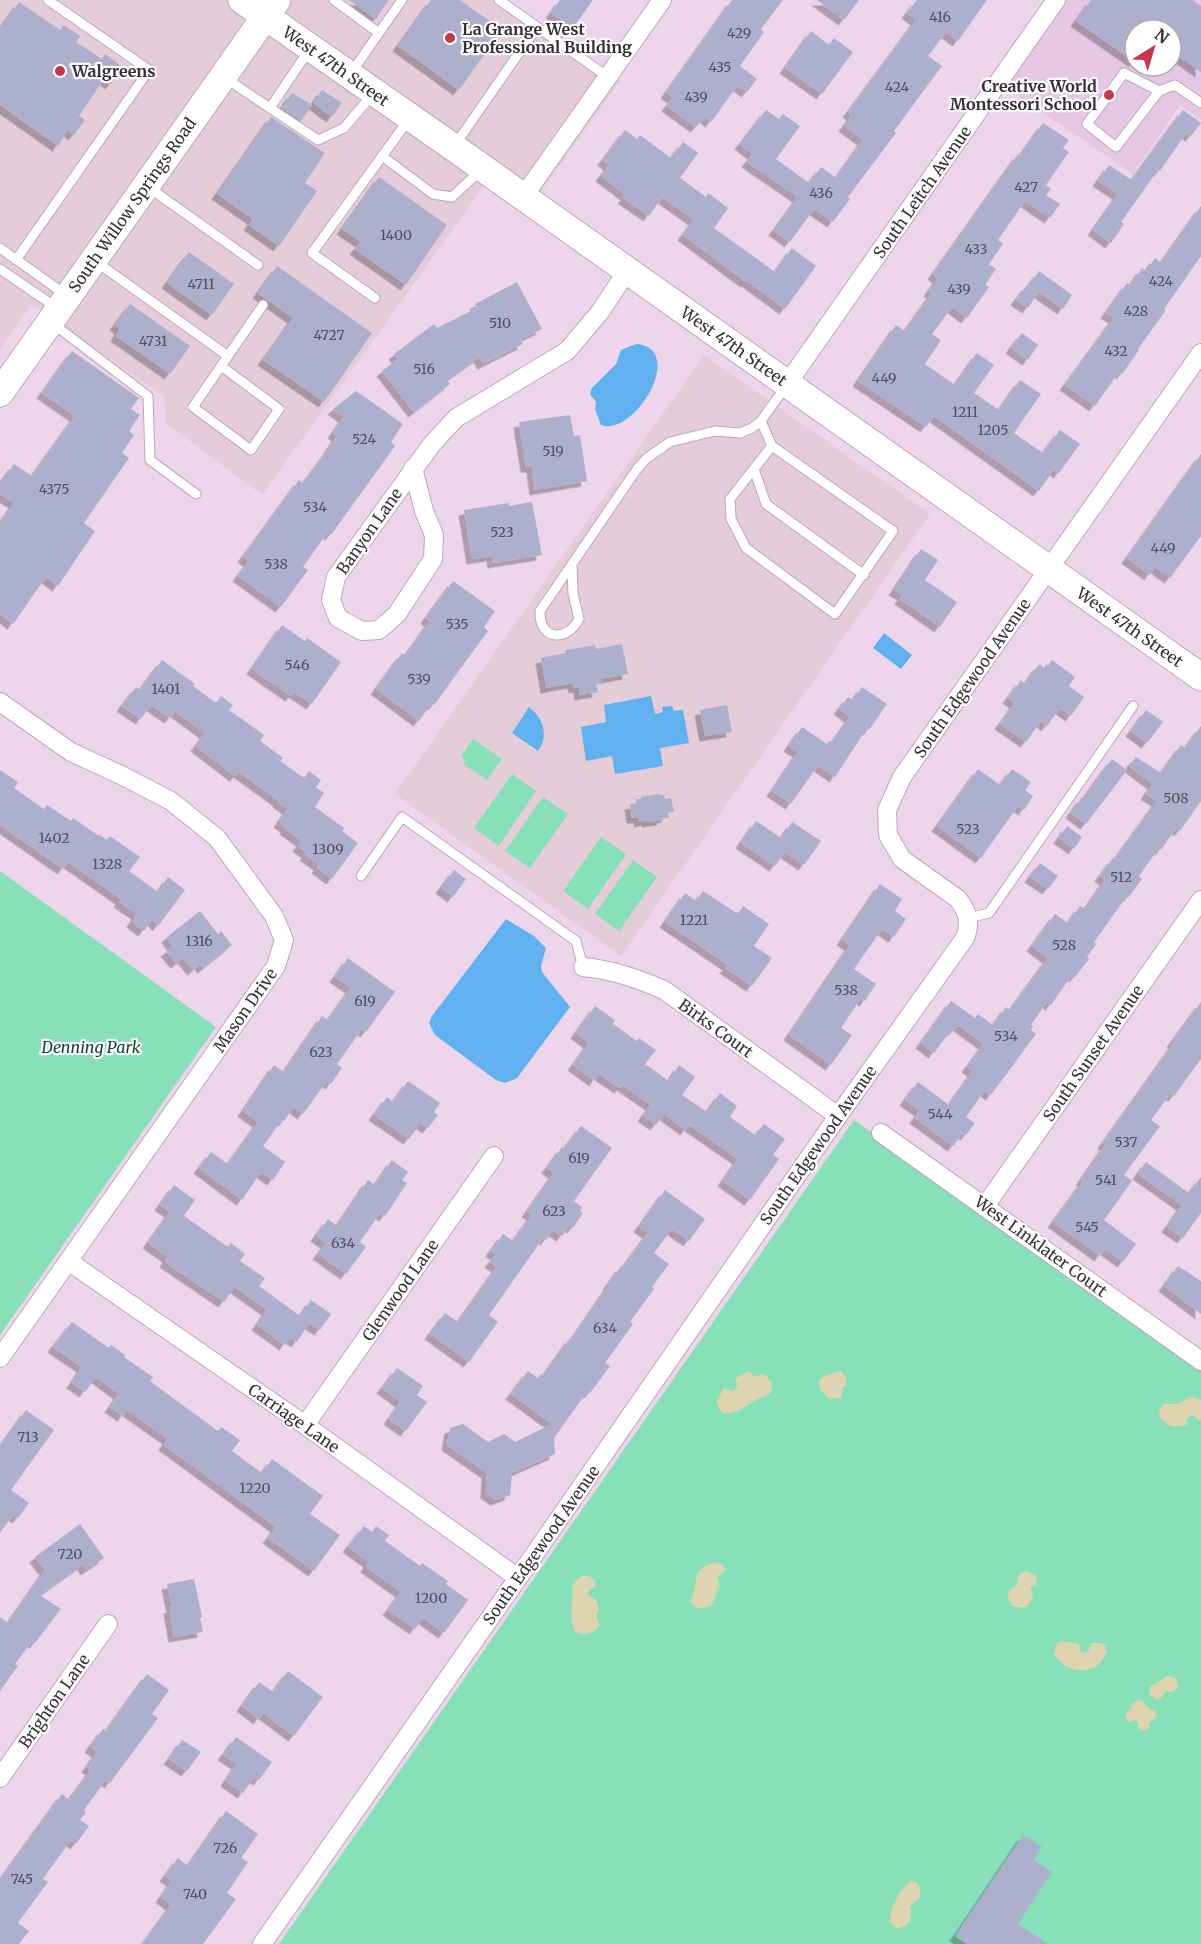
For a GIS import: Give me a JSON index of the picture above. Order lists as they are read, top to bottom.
{
  "streets": {
    "main road": ["West 47th Street", "South Willow Springs Road"],
    "street": [
      "South Leitch Avenue",
      "Banyon Lane",
      "South Edgewood Avenue",
      "Mason Drive",
      "Birks Court",
      "South Sunset Avenue",
      "West Linklater Court",
      "Glenwood Lane",
      "Carriage Lane",
      "Brighton Lane"
    ]
  },
  "crossings": [
    ["West 47th Street", "South Leitch Avenue"],
    ["West 47th Street", "South Willow Springs Road"],
    ["West 47th Street", "Banyon Lane"],
    ["West 47th Street", "South Edgewood Avenue"],
    ["South Edgewood Avenue", "Birks Court"],
    ["South Edgewood Avenue", "Carriage Lane"],
    ["Mason Drive", "Carriage Lane"],
    ["South Sunset Avenue", "West Linklater Court"],
    ["Glenwood Lane", "Carriage Lane"]
  ],
  "parks": ["Denning Park"],
  "places": ["La Grange West Professional Building", "Walgreens", "Creative World Montessori School"],
  "house_numbers": [
    "416",
    "429",
    "435",
    "424",
    "439",
    "427",
    "436",
    "1400",
    "433",
    "424",
    "4711",
    "439",
    "428",
    "510",
    "4727",
    "4731",
    "432",
    "516",
    "449",
    "1211",
    "1205",
    "524",
    "519",
    "4375",
    "534",
    "523",
    "449",
    "538",
    "535",
    "546",
    "539",
    "1401",
    "508",
    "523",
    "1402",
    "1309",
    "1328",
    "512",
    "1221",
    "1316",
    "528",
    "538",
    "619",
    "534",
    "623",
    "544",
    "537",
    "619",
    "541",
    "623",
    "545",
    "634",
    "634",
    "713",
    "1220",
    "720",
    "1200",
    "726",
    "745",
    "740"
  ],
  "north": "top right"
}
